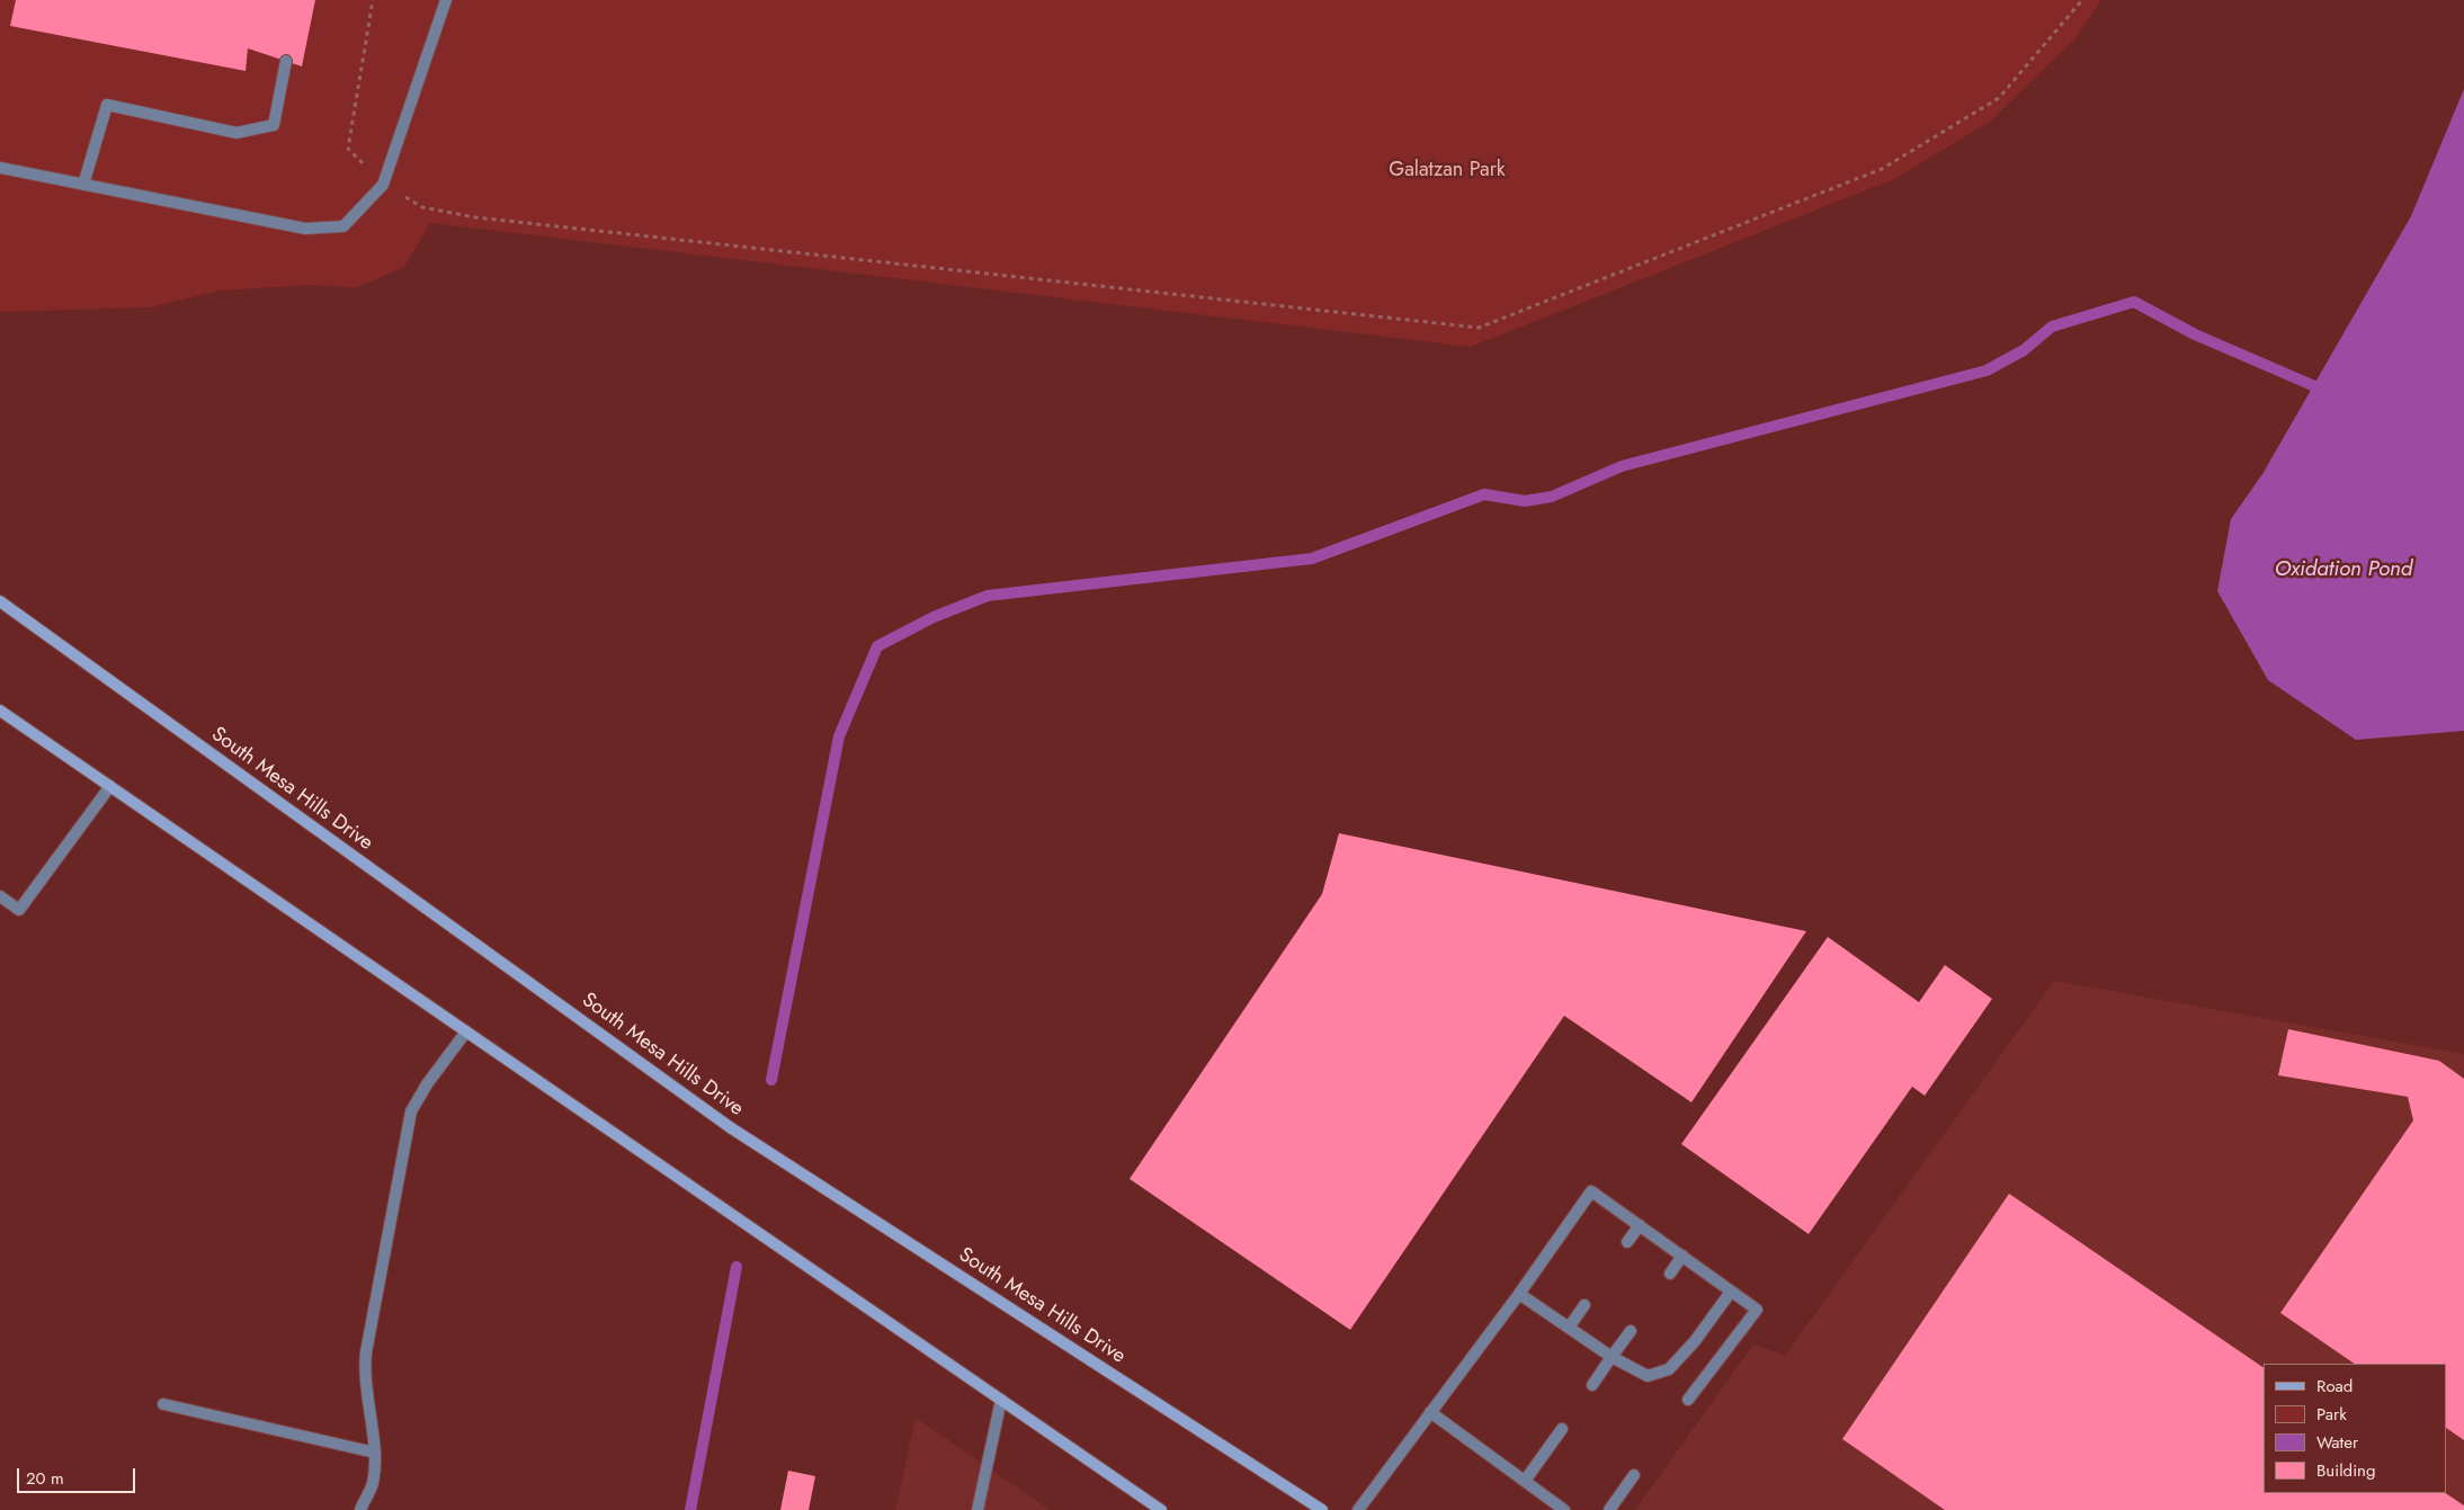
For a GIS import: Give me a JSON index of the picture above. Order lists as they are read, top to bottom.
{
  "streets": {
    "street": ["South Mesa Hills Drive"]
  },
  "water": ["Oxidation Pond"],
  "parks": ["Galatzan Park"],
  "legend": [
    "Road",
    "Park",
    "Water",
    "Building"
  ],
  "scale_bar": "20 m"
}
